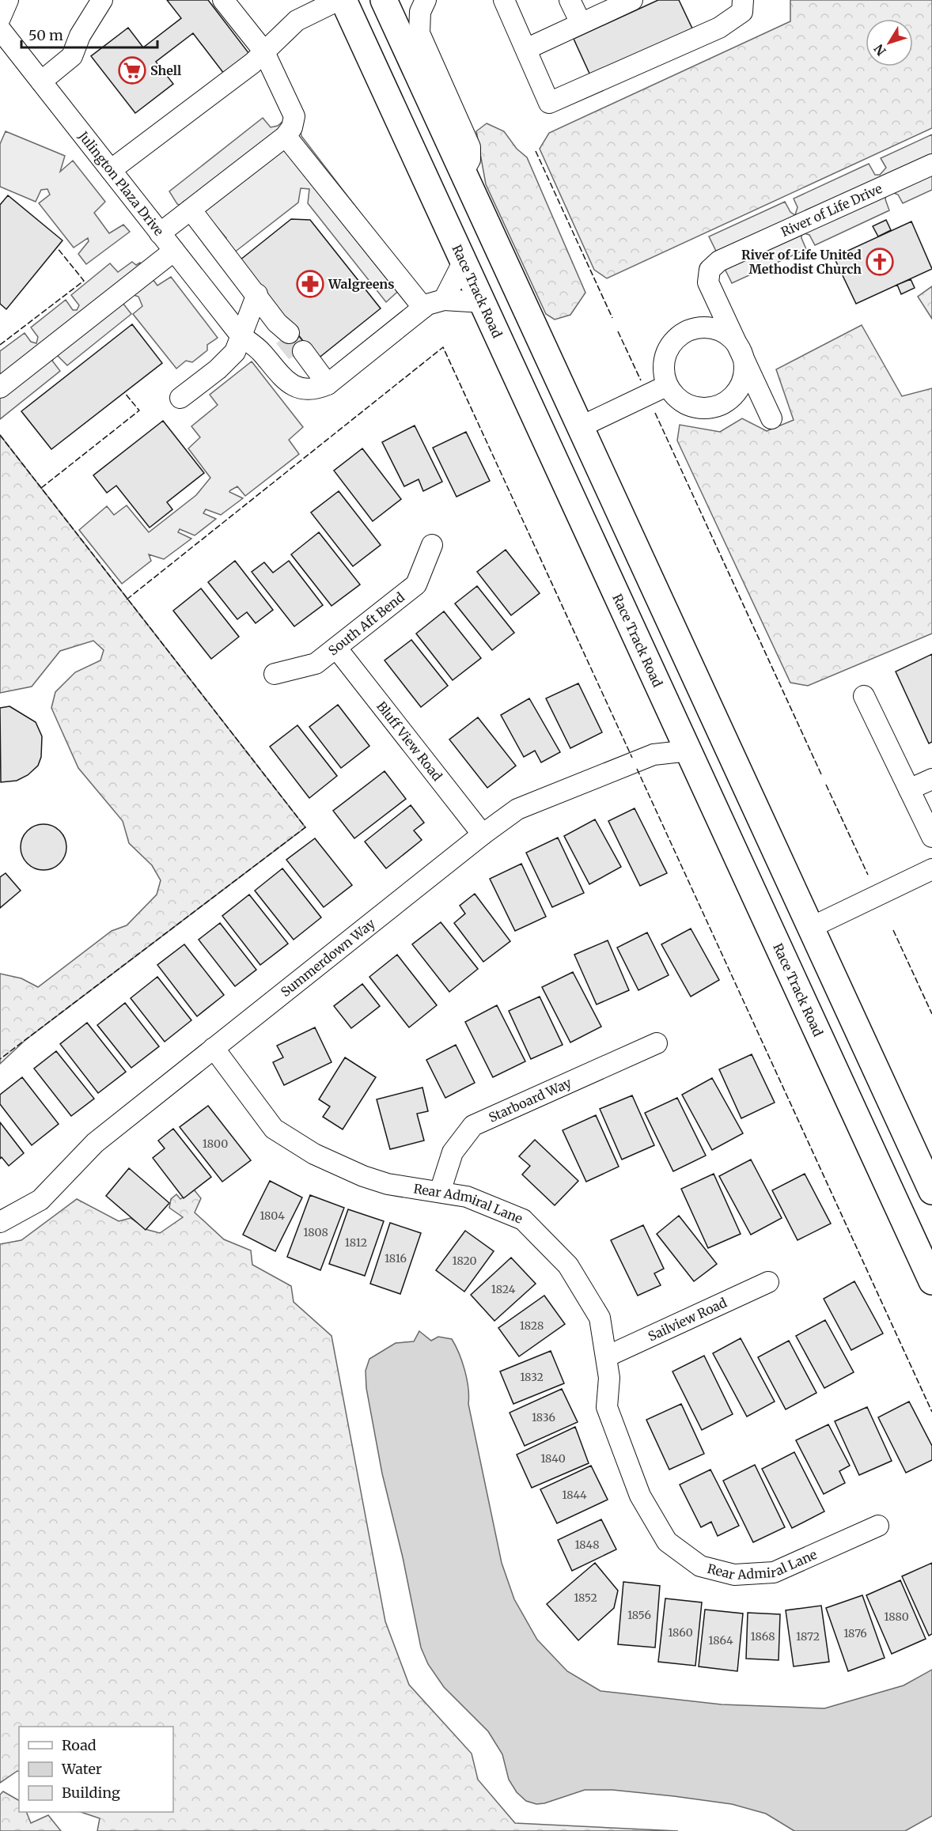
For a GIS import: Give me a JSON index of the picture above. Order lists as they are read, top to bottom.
{
  "streets": {
    "main road": ["Race Track Road"],
    "street": [
      "Julington Plaza Drive",
      "River of Life Drive",
      "South Aft Bend",
      "Bluff View Road",
      "Summerdown Way",
      "Starboard Way",
      "Rear Admiral Lane",
      "Sailview Road"
    ]
  },
  "crossings": [
    ["Race Track Road", "Summerdown Way"],
    ["South Aft Bend", "Bluff View Road"],
    ["Bluff View Road", "Summerdown Way"],
    ["Summerdown Way", "Rear Admiral Lane"],
    ["Starboard Way", "Rear Admiral Lane"],
    ["Rear Admiral Lane", "Sailview Road"]
  ],
  "places": {
    "supermarket": ["Shell"],
    "church": ["River of Life United Methodist Church"],
    "pharmacy": ["Walgreens"]
  },
  "house_numbers": [
    "1800",
    "1804",
    "1808",
    "1812",
    "1816",
    "1820",
    "1824",
    "1828",
    "1832",
    "1836",
    "1840",
    "1844",
    "1848",
    "1852",
    "1856",
    "1880",
    "1860",
    "1876",
    "1868",
    "1872",
    "1864"
  ],
  "legend": ["Road", "Water", "Building"],
  "scale_bar": "50 m",
  "north": "bottom left"
}
